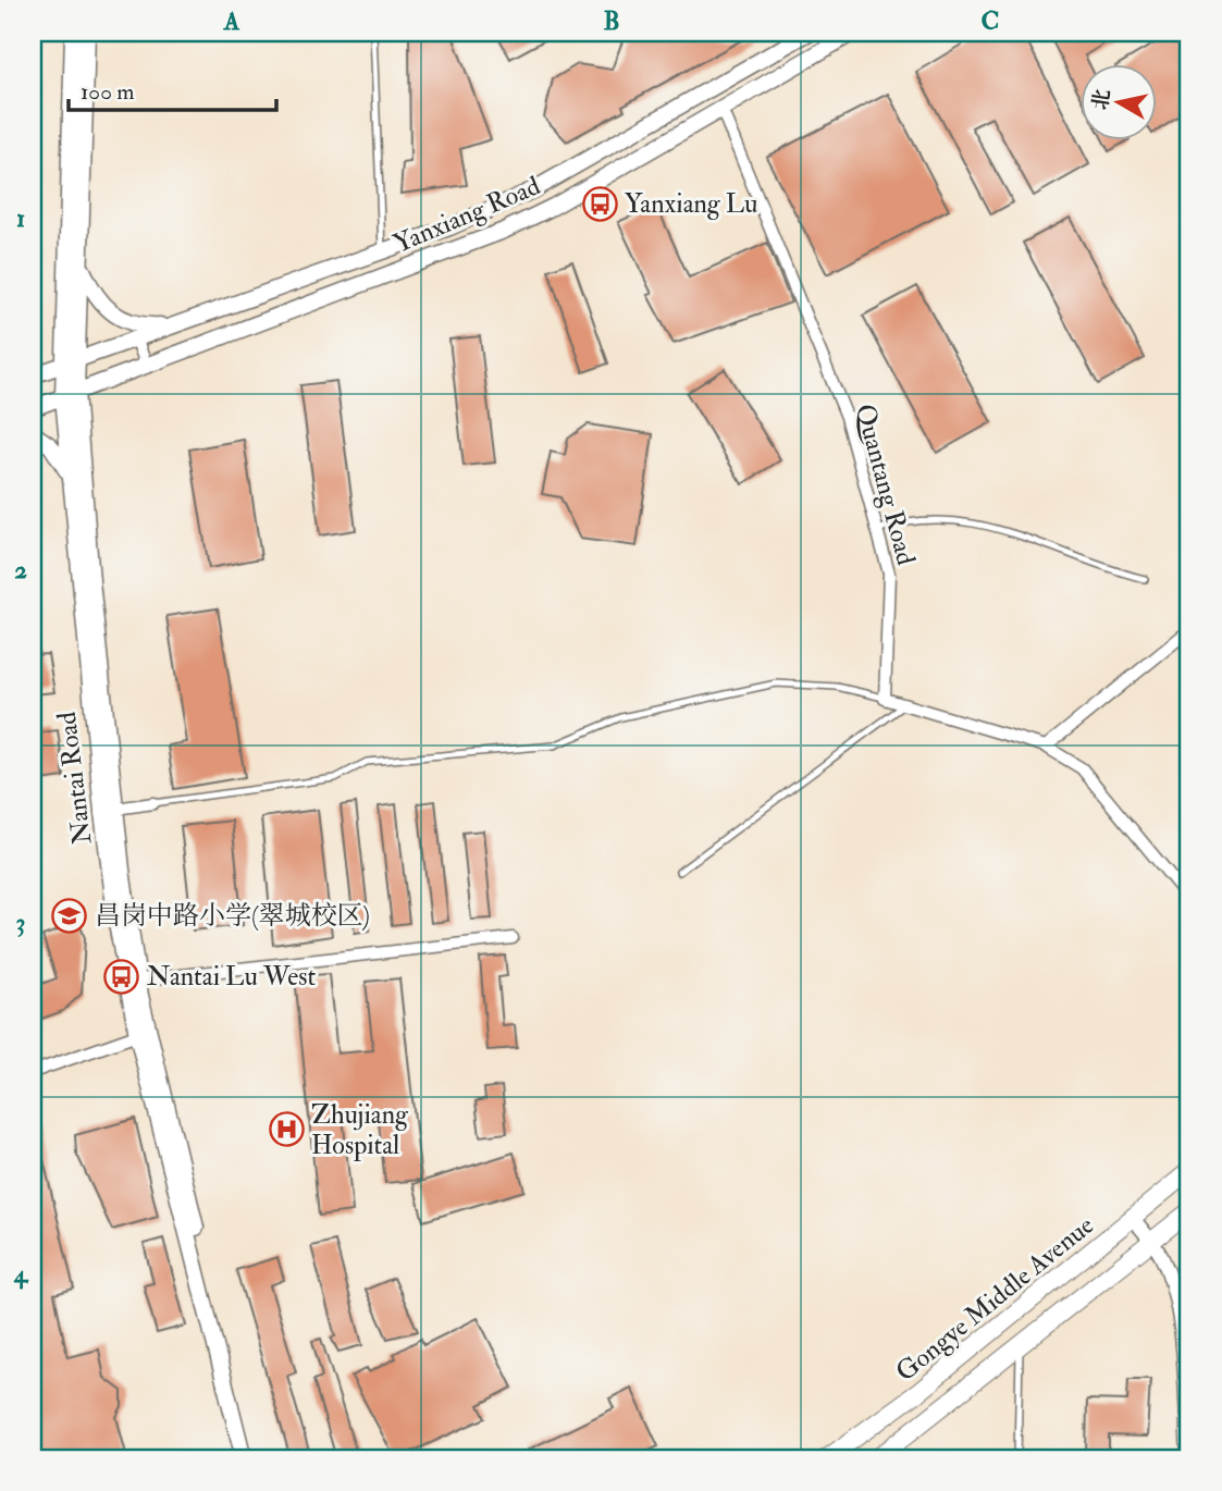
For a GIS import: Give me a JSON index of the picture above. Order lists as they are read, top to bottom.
{
  "streets": {
    "main road": ["Yanxiang Road", "Nantai Road", "Gongye Middle Avenue"],
    "street": ["Quantang Road"]
  },
  "crossings": [
    ["Yanxiang Road", "Quantang Road"],
    ["Yanxiang Road", "Nantai Road"]
  ],
  "places": {
    "bus stop": ["Yanxiang Lu", "Nantai Lu West"],
    "school or university": ["昌岗中路小学(翠城校区)"],
    "hospital": ["Zhujiang Hospital"]
  },
  "scale_bar": "100 m",
  "north": "left",
  "grid": {
    "columns": ["A", "B", "C"],
    "rows": [
      "1",
      "2",
      "3",
      "4"
    ]
  }
}
